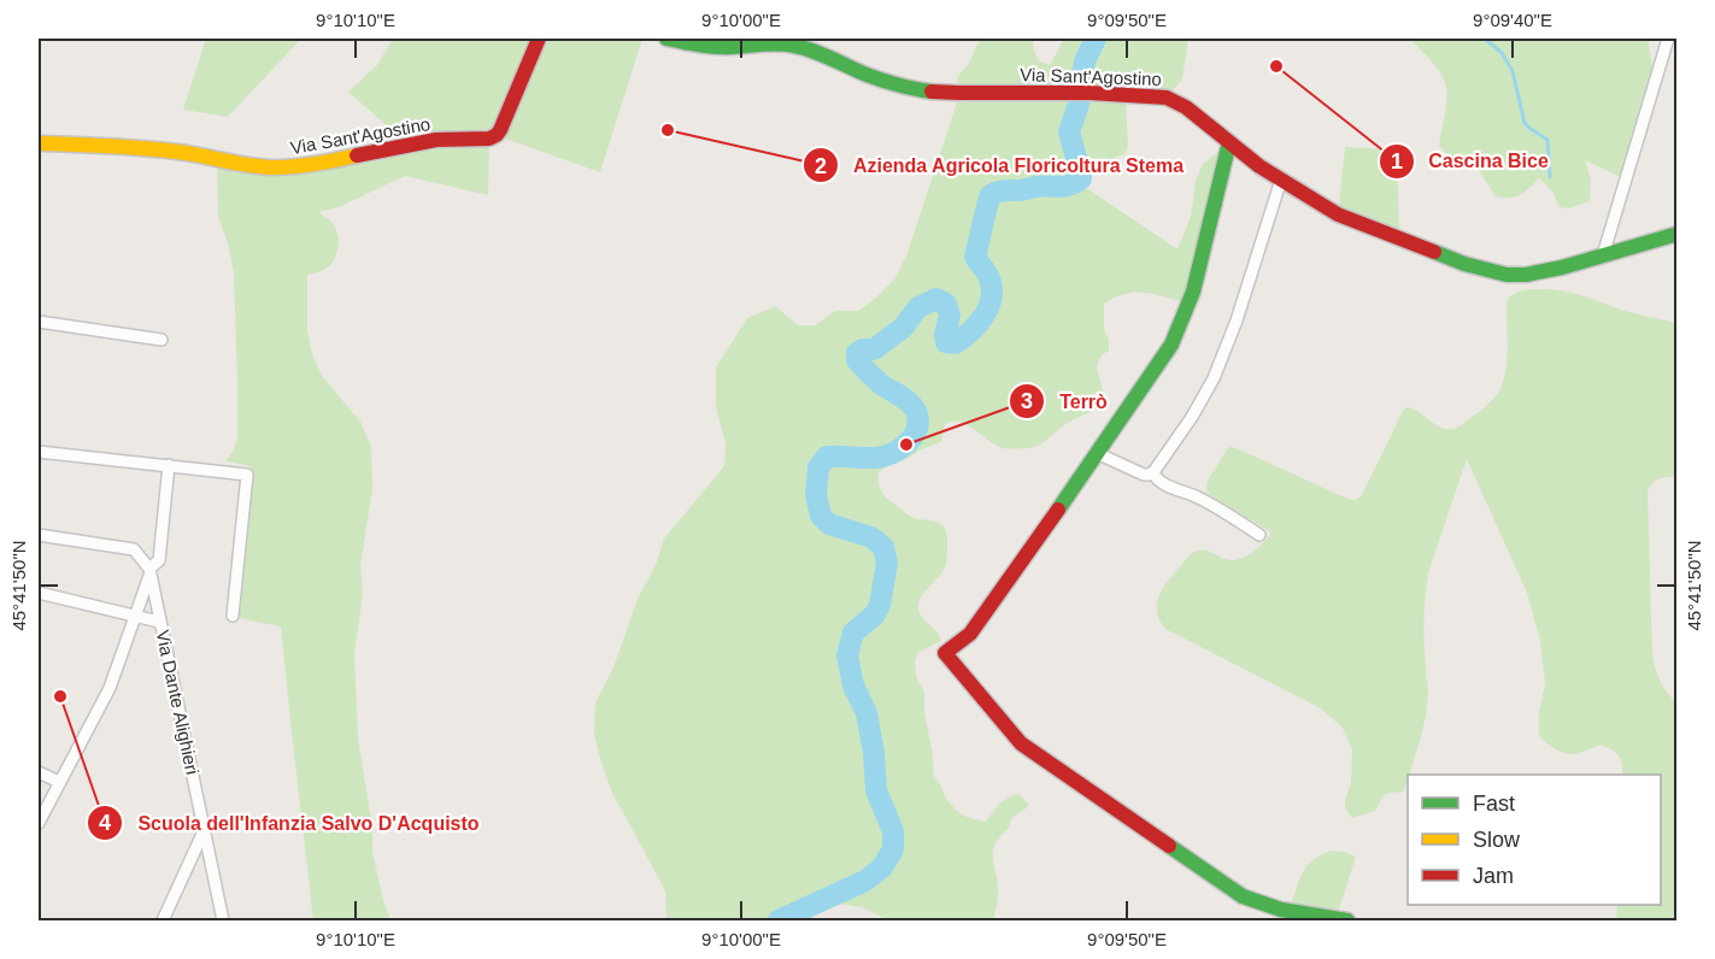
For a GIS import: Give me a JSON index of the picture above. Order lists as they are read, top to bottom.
{
  "streets": {
    "street": ["Via Sant'Agostino", "Via Dante Alighieri"]
  },
  "places": [
    "Cascina Bice",
    "Azienda Agricola Floricoltura Stema",
    "Terrò",
    "Scuola dell'Infanzia Salvo D'Acquisto"
  ],
  "legend": ["Fast", "Slow", "Jam"],
  "coordinates": [
    "9°10'10\"E",
    "9°10'00\"E",
    "9°09'50\"E",
    "9°09'40\"E",
    "45°41'50\"N"
  ]
}
